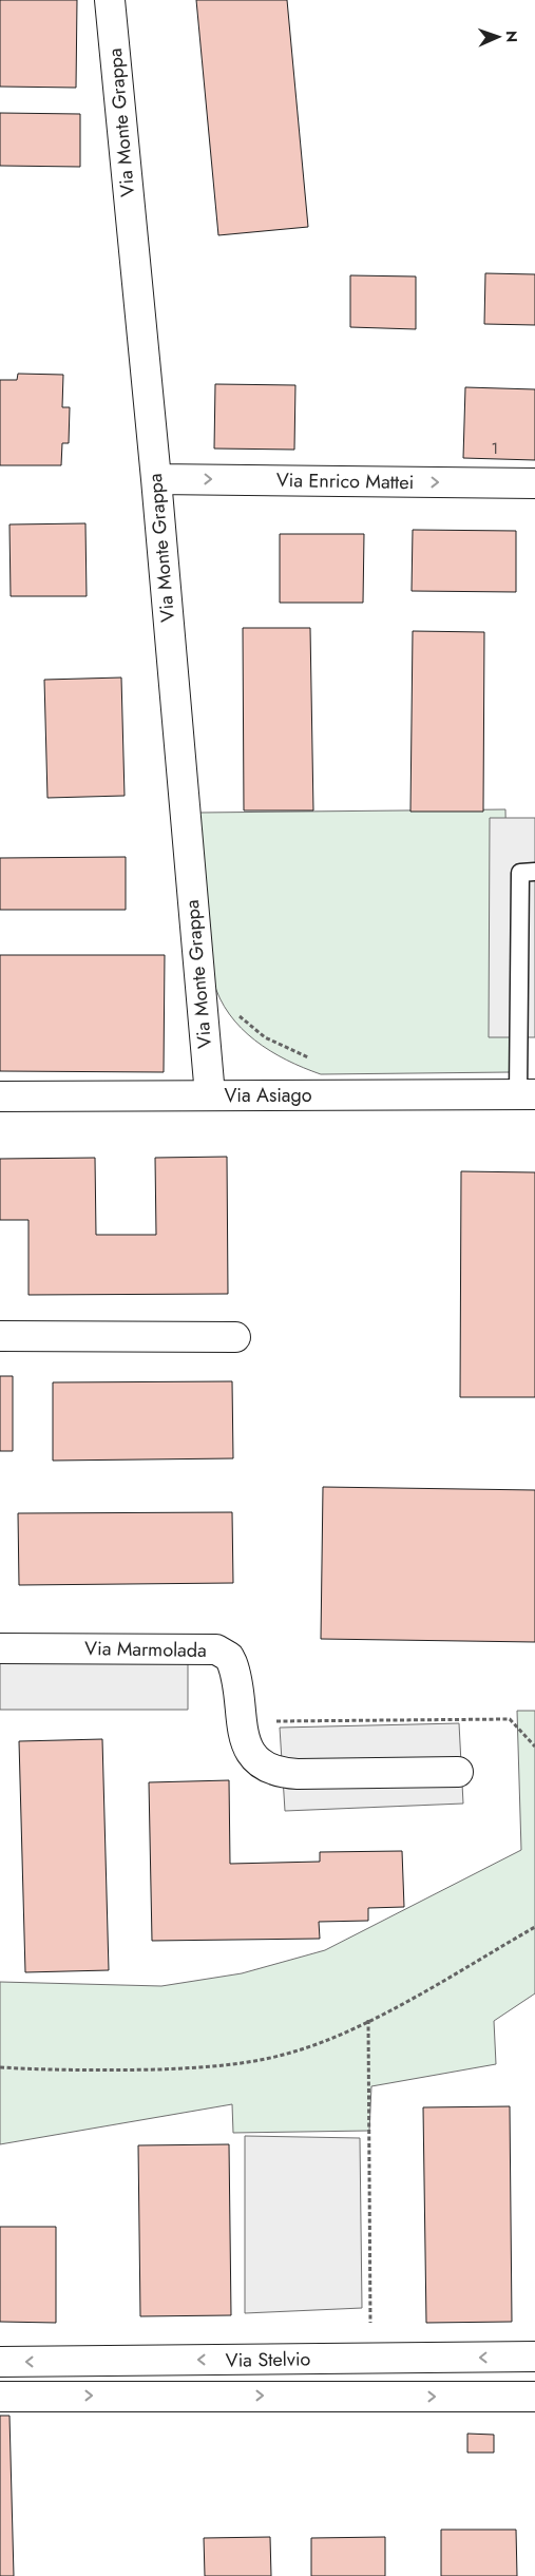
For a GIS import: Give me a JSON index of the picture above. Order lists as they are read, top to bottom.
{
  "streets": {
    "street": [
      "Via Monte Grappa",
      "Via Enrico Mattei",
      "Via Asiago",
      "Via Marmolada",
      "Via Stelvio"
    ]
  },
  "crossings": [
    ["Via Monte Grappa", "Via Enrico Mattei"],
    ["Via Monte Grappa", "Via Asiago"]
  ],
  "one_way": ["Via Enrico Mattei"],
  "house_numbers": ["1"],
  "north": "right"
}
